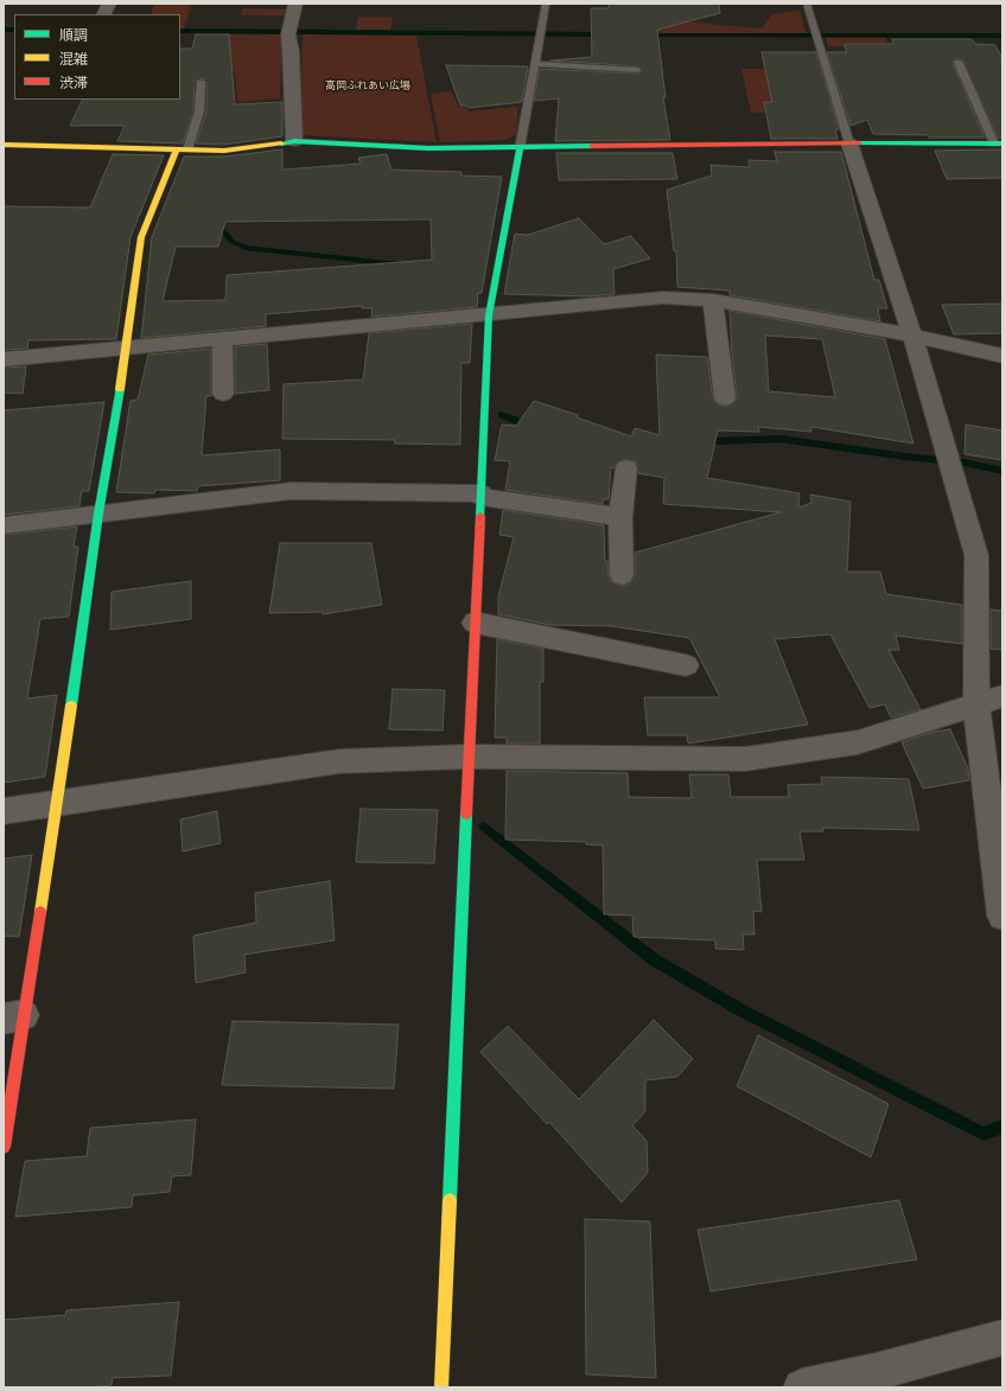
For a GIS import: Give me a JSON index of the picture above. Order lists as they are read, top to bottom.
{
  "parks": ["高岡ふれあい広場"],
  "legend": ["順調", "混雑", "渋滞"]
}
